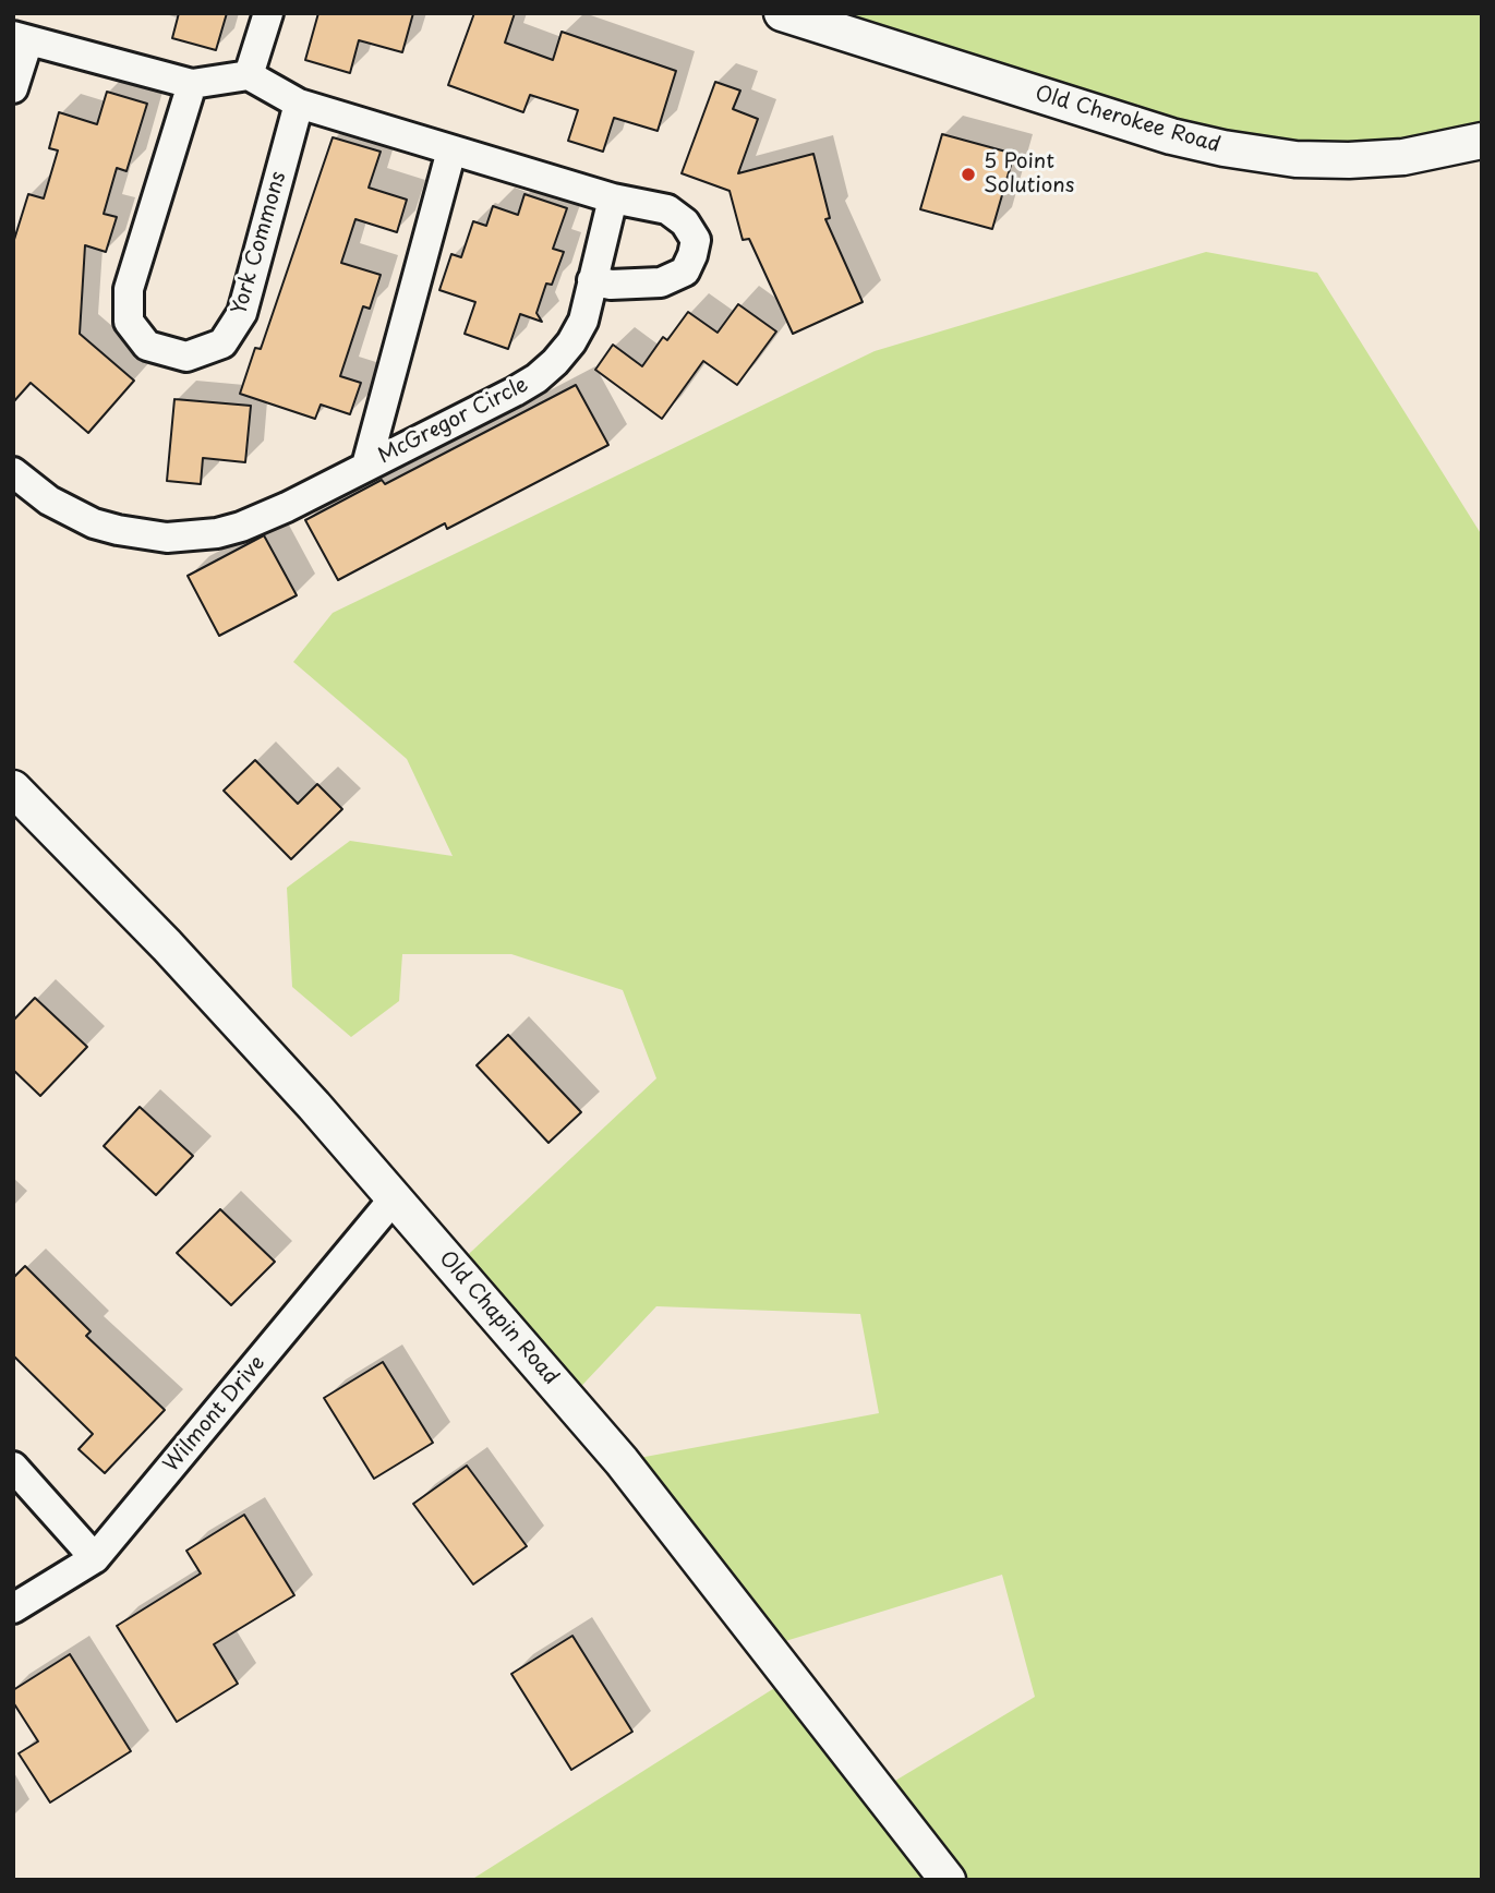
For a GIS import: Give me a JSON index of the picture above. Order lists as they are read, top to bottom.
{
  "streets": {
    "street": [
      "Old Cherokee Road",
      "York Commons",
      "McGregor Circle",
      "Old Chapin Road",
      "Wilmont Drive"
    ]
  },
  "crossings": [
    ["Old Chapin Road", "Wilmont Drive"]
  ],
  "places": ["5 Point Solutions"]
}
